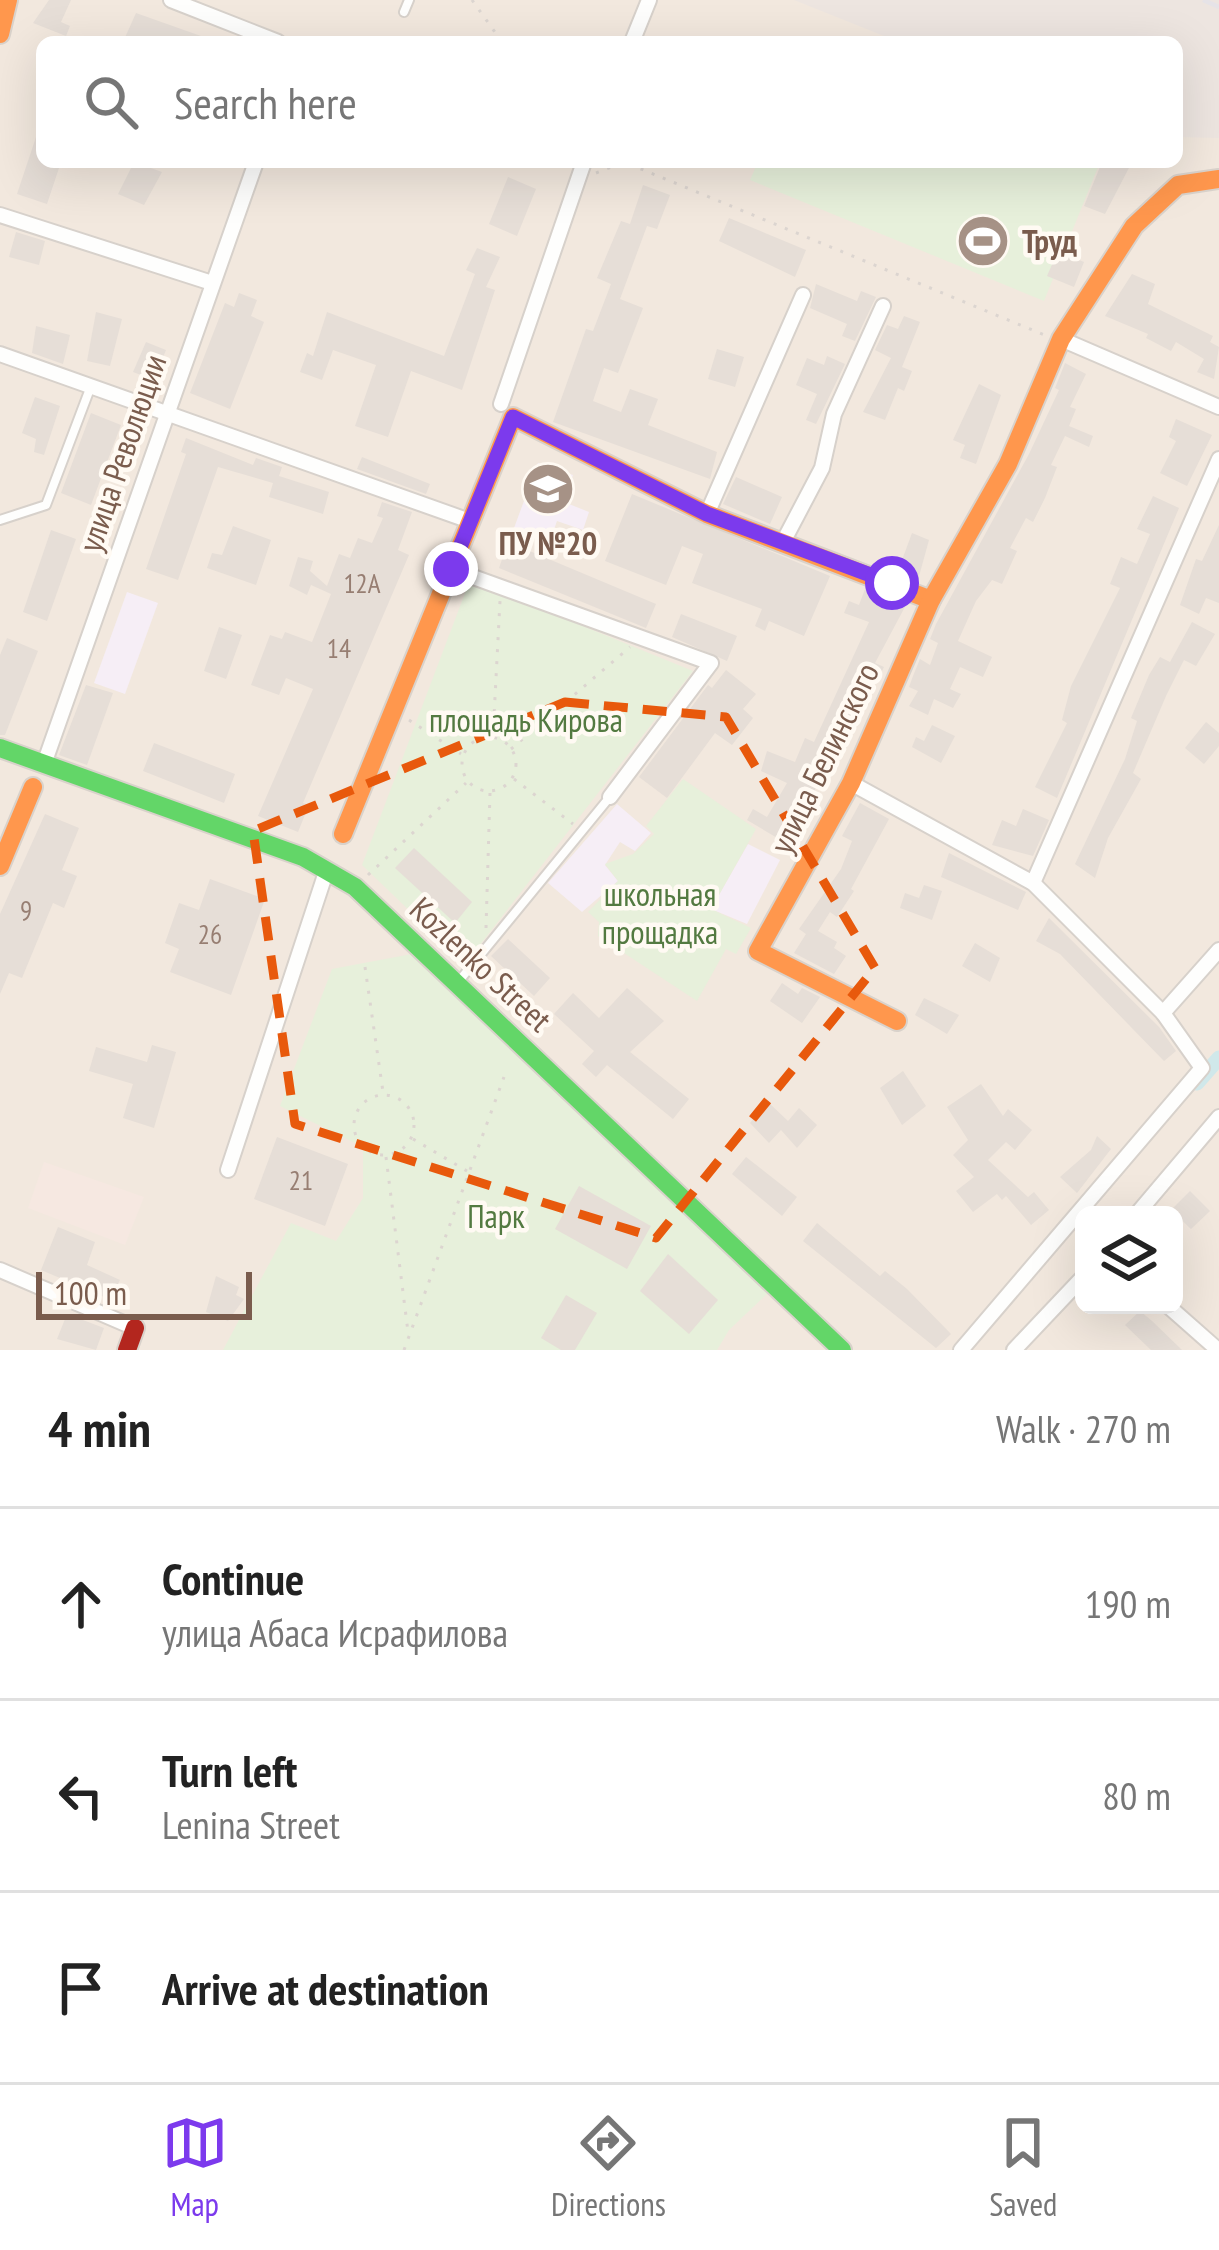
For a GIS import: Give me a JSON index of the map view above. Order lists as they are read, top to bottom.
{
  "streets": {
    "street": ["улица Революции", "улица Белинского", "Kozlenko Street"]
  },
  "crossings": [
    ["улица Революции", "Kozlenko Street"]
  ],
  "parks": ["площадь Кирова", "школьная прощадка", "Парк"],
  "places": {
    "sports": ["Труд"],
    "school or university": ["ПУ №20"]
  },
  "house_numbers": [
    "12А",
    "14",
    "9",
    "26",
    "21"
  ],
  "scale_bar": "100 m",
  "page": {
    "search": "Search here",
    "scale": "100 m",
    "heading": ["4 min", "Walk · 270 m"],
    "list": [
      ["Continue", "улица Абаса Исрафилова", "190 m"],
      ["Turn left", "Lenina Street", "80 m"],
      "Arrive at destination"
    ],
    "nav": ["Map", "Directions", "Saved"]
  }
}
